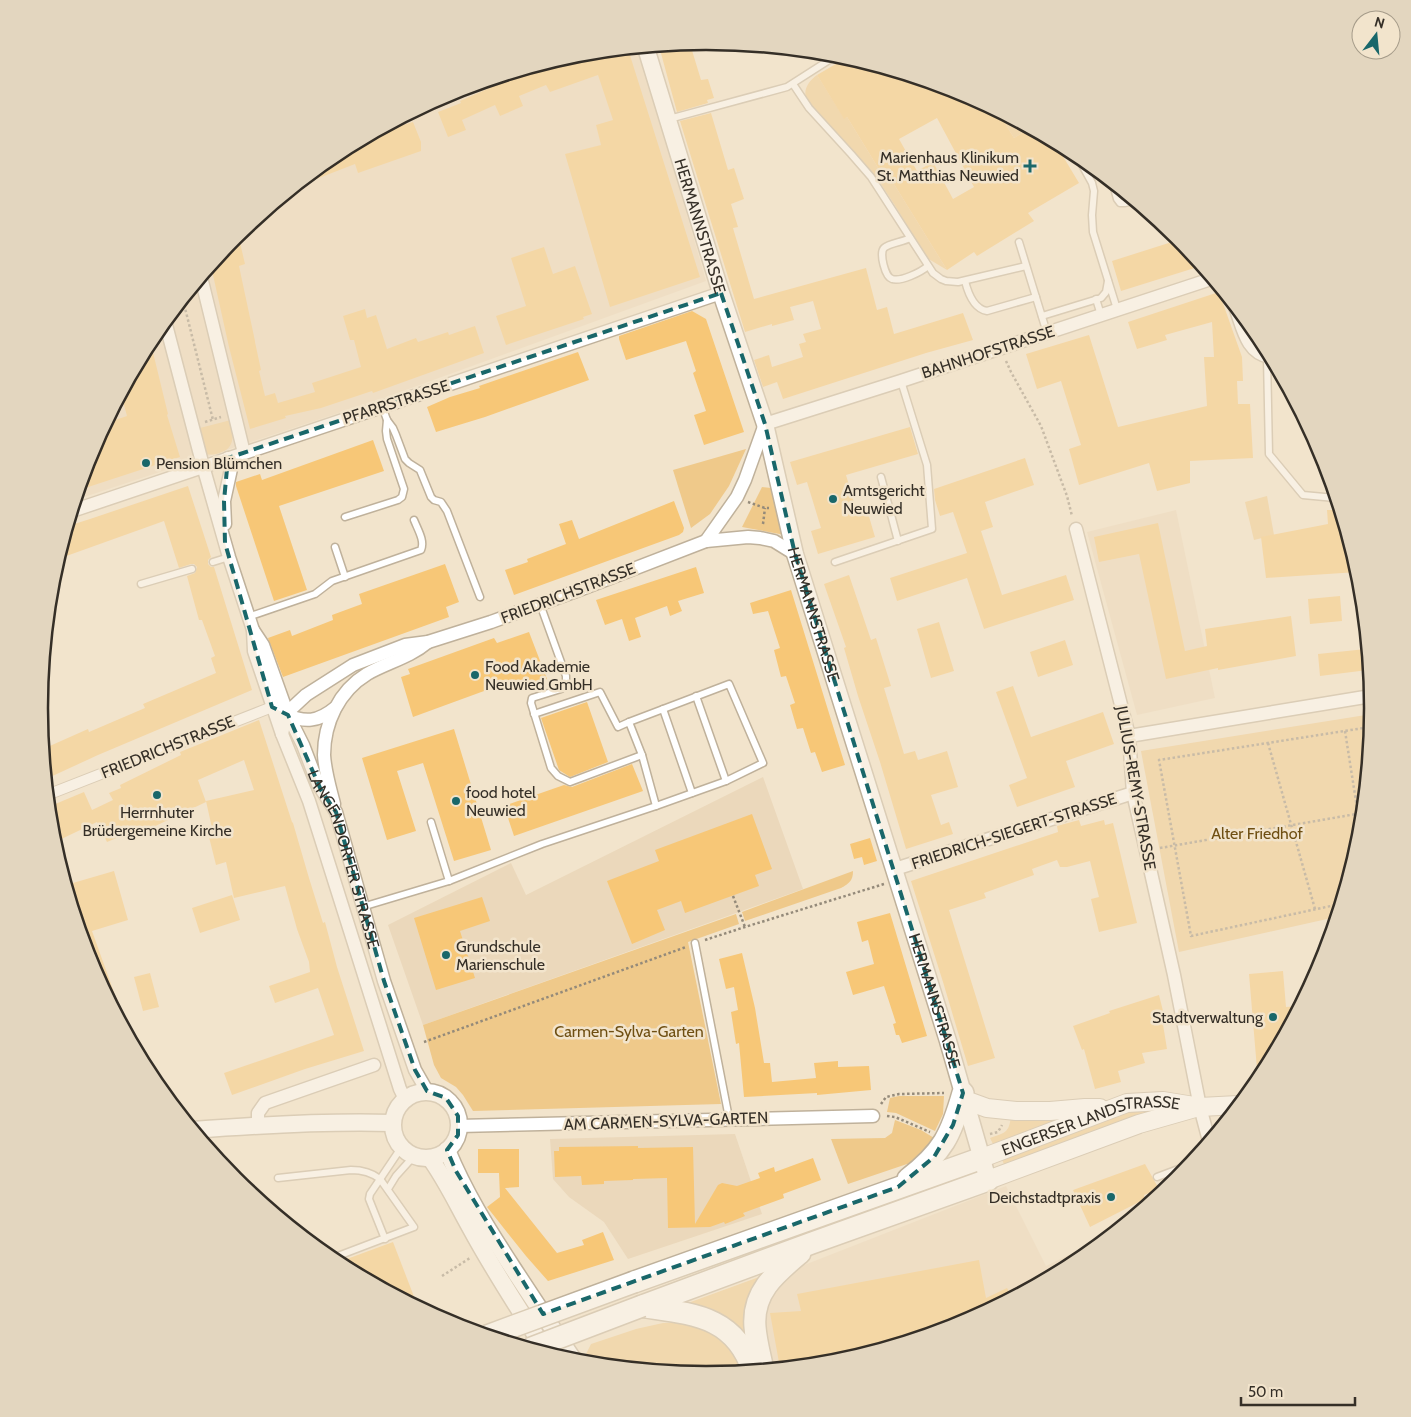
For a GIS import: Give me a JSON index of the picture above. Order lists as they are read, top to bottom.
{
  "streets": {
    "main road": ["ENGERSER LANDSTRASSE"],
    "street": [
      "HERMANNSTRASSE",
      "BAHNHOFSTRASSE",
      "PFARRSTRASSE",
      "FRIEDRICHSTRASSE",
      "JULIUS-REMY-STRASSE",
      "FRIEDRICH-SIEGERT-STRASSE",
      "LANGENDORFER STRASSE",
      "AM CARMEN-SYLVA-GARTEN"
    ]
  },
  "crossings": [
    ["HERMANNSTRASSE", "BAHNHOFSTRASSE"],
    ["HERMANNSTRASSE", "PFARRSTRASSE"],
    ["HERMANNSTRASSE", "FRIEDRICHSTRASSE"],
    ["HERMANNSTRASSE", "FRIEDRICH-SIEGERT-STRASSE"],
    ["HERMANNSTRASSE", "ENGERSER LANDSTRASSE"],
    ["PFARRSTRASSE", "LANGENDORFER STRASSE"],
    ["FRIEDRICHSTRASSE", "LANGENDORFER STRASSE"],
    ["JULIUS-REMY-STRASSE", "FRIEDRICH-SIEGERT-STRASSE"],
    ["JULIUS-REMY-STRASSE", "ENGERSER LANDSTRASSE"],
    ["LANGENDORFER STRASSE", "AM CARMEN-SYLVA-GARTEN"]
  ],
  "parks": ["Alter Friedhof", "Carmen-Sylva-Garten"],
  "places": {
    "health": ["Marienhaus Klinikum St. Matthias Neuwied"],
    "other": [
      "Pension Blümchen",
      "Amtsgericht Neuwied",
      "Food Akademie Neuwied GmbH",
      "Herrnhuter Brüdergemeine Kirche",
      "food hotel Neuwied",
      "Grundschule Marienschule",
      "Stadtverwaltung",
      "Deichstadtpraxis"
    ]
  },
  "scale_bar": "50 m",
  "north": "top"
}
